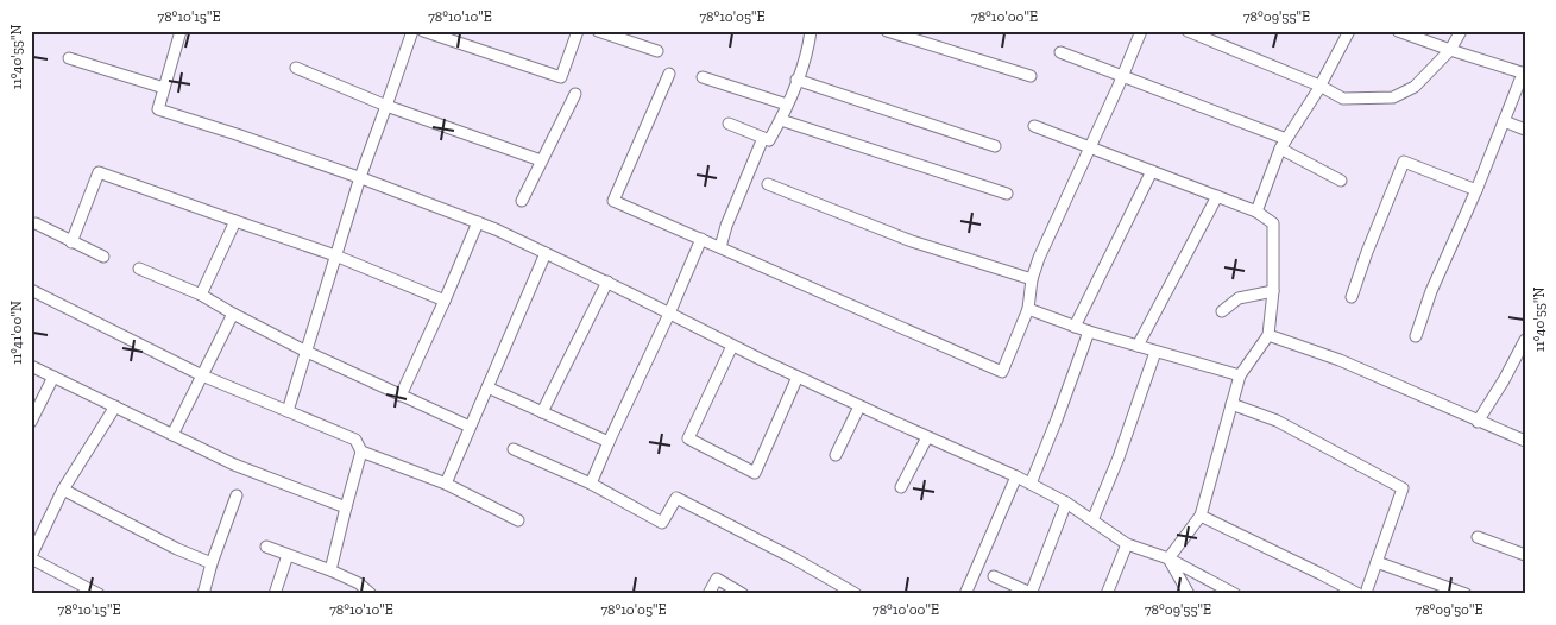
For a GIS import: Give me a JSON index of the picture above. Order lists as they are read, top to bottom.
{
  "coordinates": [
    "78°10'15\"E",
    "78°10'10\"E",
    "78°10'05\"E",
    "78°10'00\"E",
    "78°09'55\"E",
    "11°40'55\"N",
    "11°41'00\"N",
    "78°09'50\"E"
  ]
}
